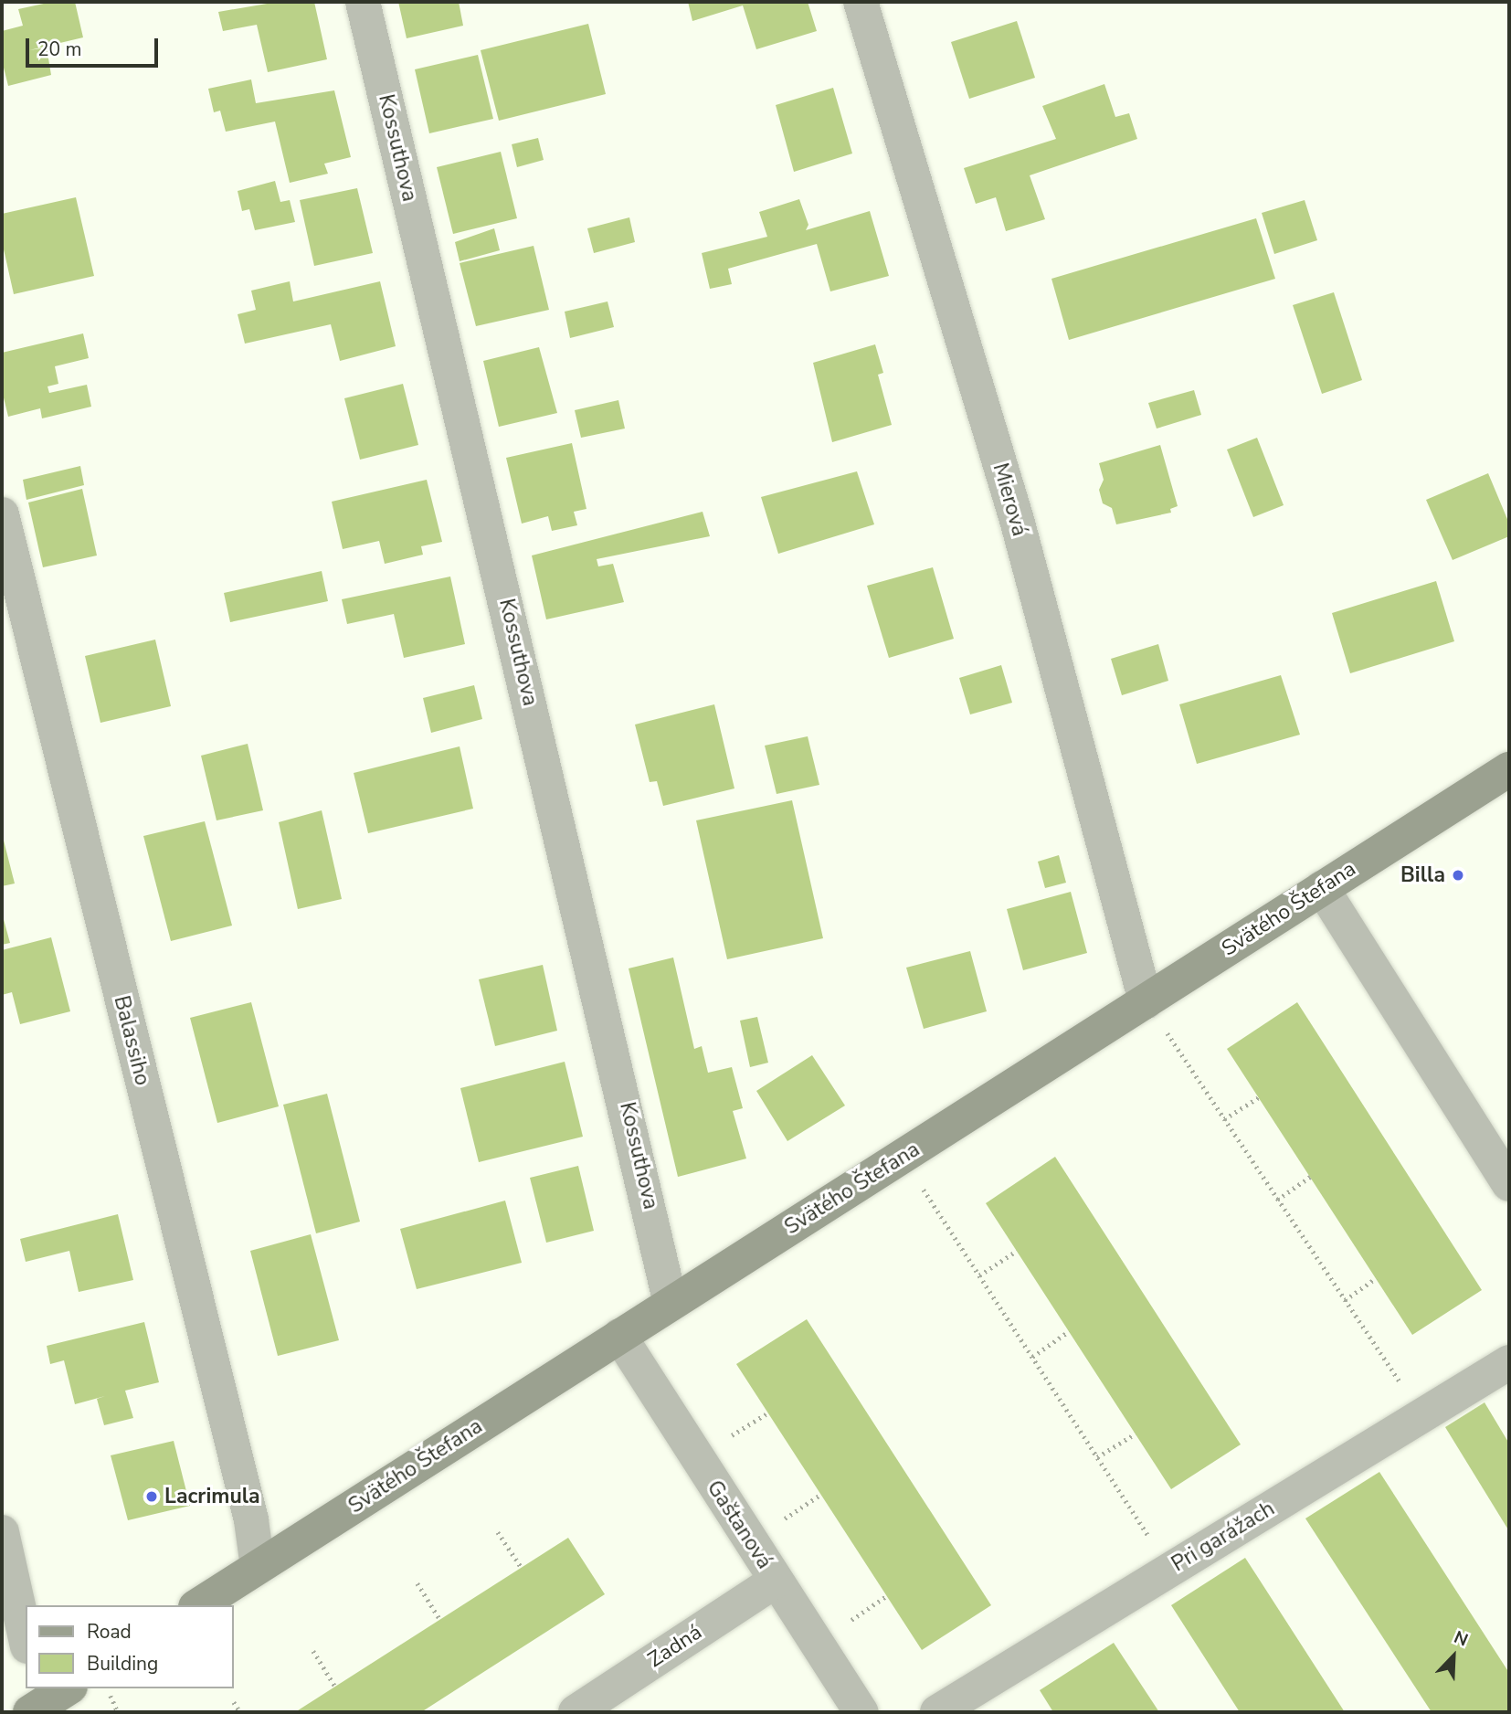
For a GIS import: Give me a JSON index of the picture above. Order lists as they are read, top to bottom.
{
  "streets": {
    "street": [
      "Kossuthova",
      "Mierová",
      "Svätého Štefana",
      "Balassiho",
      "Gaštanová",
      "Pri garážach",
      "Zadná"
    ]
  },
  "crossings": [
    ["Kossuthova", "Svätého Štefana"],
    ["Mierová", "Svätého Štefana"],
    ["Svätého Štefana", "Balassiho"],
    ["Svätého Štefana", "Gaštanová"],
    ["Gaštanová", "Zadná"]
  ],
  "places": ["Billa", "Lacrimula"],
  "legend": ["Road", "Building"],
  "scale_bar": "20 m",
  "north": "top right"
}
